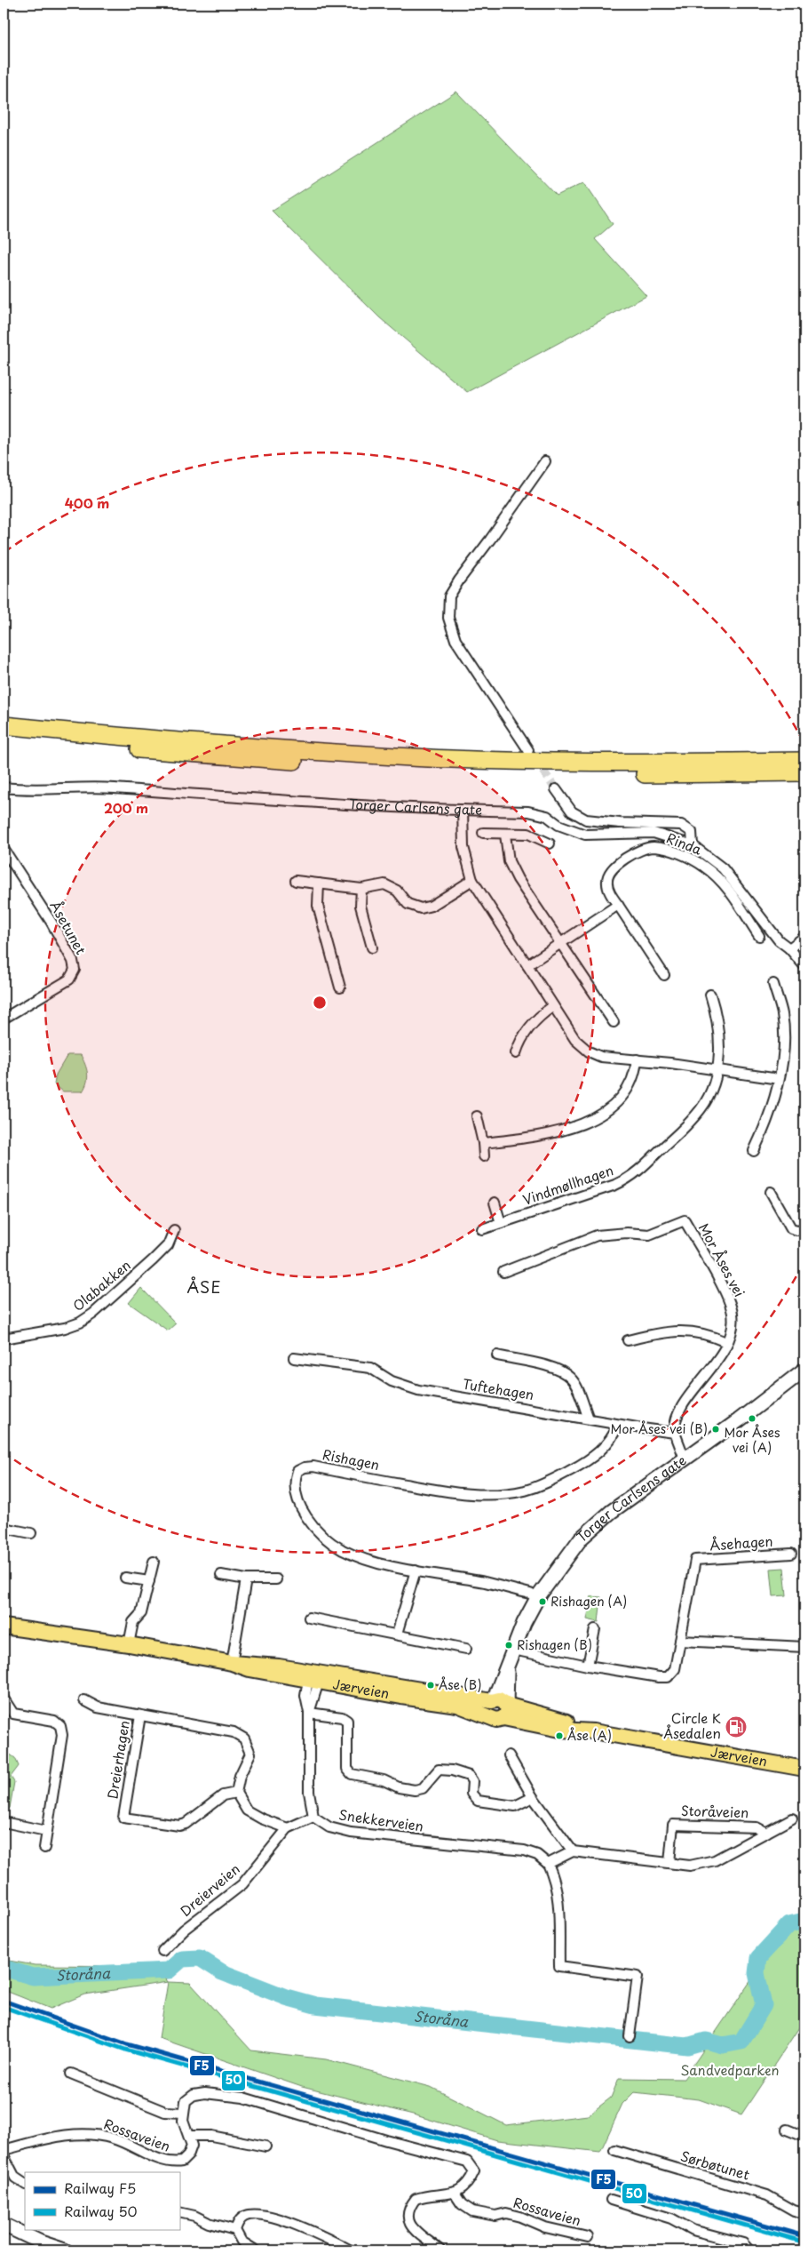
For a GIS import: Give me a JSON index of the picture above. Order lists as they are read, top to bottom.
{
  "streets": {
    "main road": ["Jærveien"],
    "street": [
      "Torger Carlsens gate",
      "Rinda",
      "Åsetunet",
      "Vindmøllhagen",
      "Mor Åses vei",
      "Olabakken",
      "Tuftehagen",
      "Rishagen",
      "Åsehagen",
      "Dreierhagen",
      "Storåveien",
      "Snekkerveien",
      "Dreierveien",
      "Rossaveien",
      "Sørbøtunet"
    ]
  },
  "crossings": [
    ["Torger Carlsens gate", "Rishagen"],
    ["Torger Carlsens gate", "Åsehagen"],
    ["Torger Carlsens gate", "Jærveien"],
    ["Mor Åses vei", "Tuftehagen"],
    ["Tuftehagen", "Rishagen"],
    ["Snekkerveien", "Dreierveien"]
  ],
  "districts": ["ÅSE"],
  "water": ["Storåna"],
  "parks": ["Sandvedparken"],
  "places": {
    "other": [
      "Mor Åses vei (A)",
      "Mor Åses vei (B)",
      "Rishagen (A)",
      "Rishagen (B)",
      "Åse (B)",
      "Åse (A)"
    ],
    "fuel station": ["Circle K Åsedalen"]
  },
  "lines": ["rail line F5", "rail line 50"],
  "legend": ["Railway F5", "Railway 50"],
  "rings": ["400 m", "200 m"]
}
